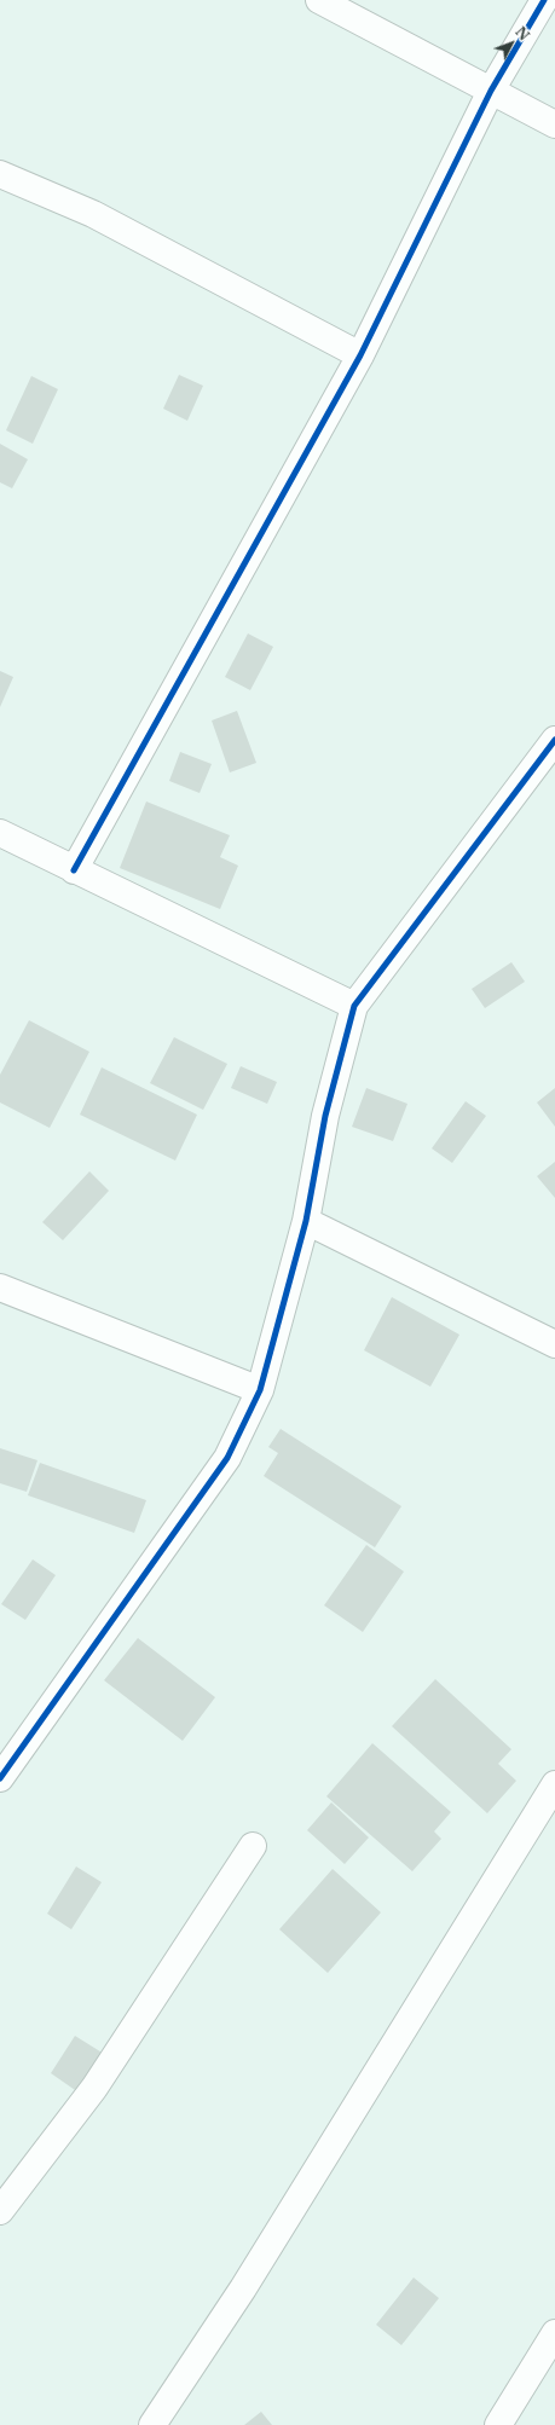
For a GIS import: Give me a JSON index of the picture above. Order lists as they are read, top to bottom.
{
  "north": "top right"
}
